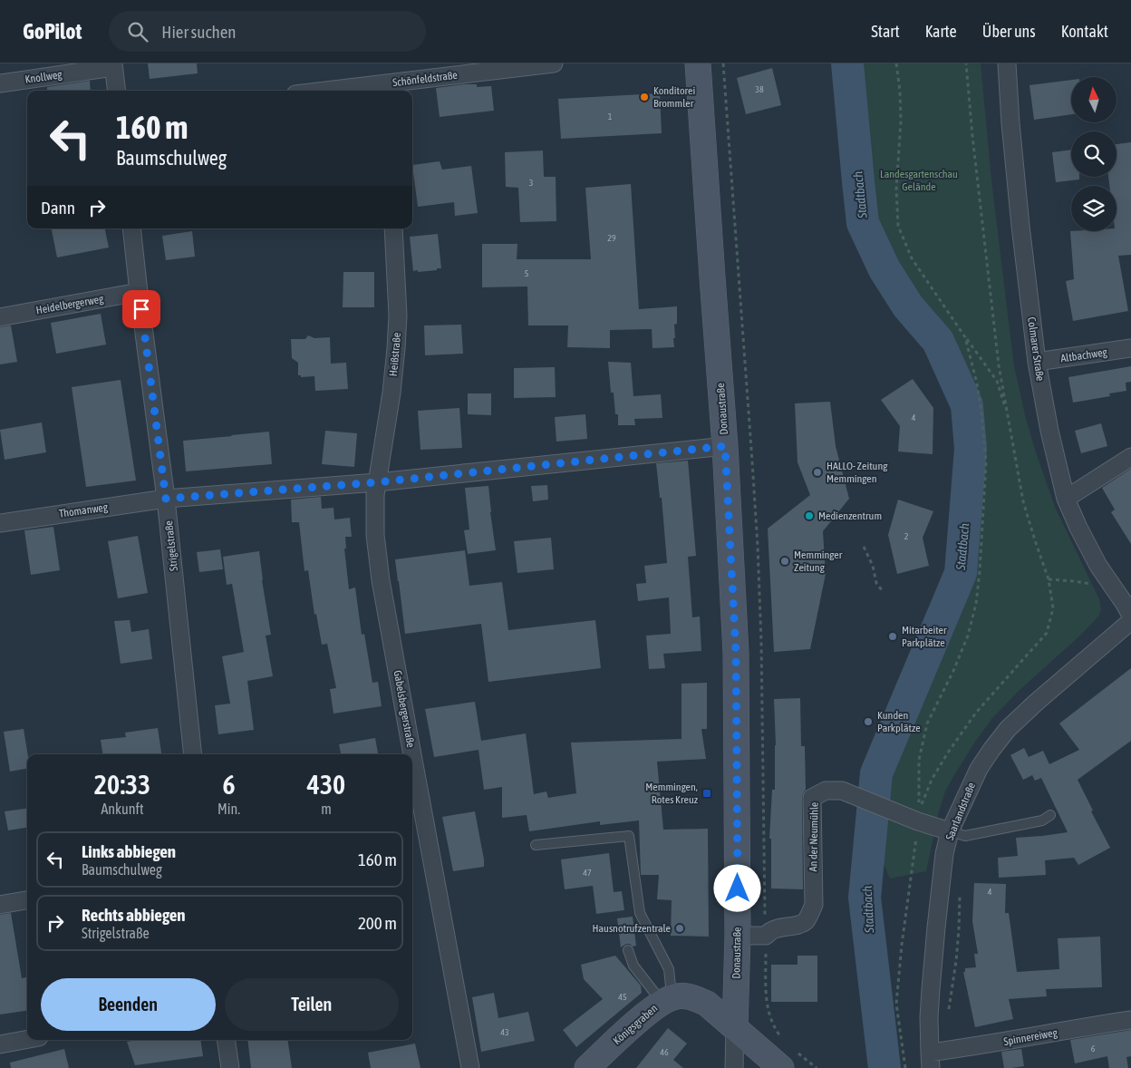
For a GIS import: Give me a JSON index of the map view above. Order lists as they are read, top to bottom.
{
  "streets": {
    "street": [
      "Knollweg",
      "Schönfeldstraße",
      "Heidelbergerweg",
      "Colmarer Straße",
      "Heißstraße",
      "Altbachweg",
      "Donaustraße",
      "Thomanweg",
      "Strigelstraße",
      "Gabelsbergerstraße",
      "Saarlandstraße",
      "An der Neumühle",
      "Königsgraben",
      "Spinnereiweg"
    ]
  },
  "crossings": [
    ["Heidelbergerweg", "Strigelstraße"],
    ["Colmarer Straße", "Altbachweg"],
    ["Heißstraße", "Thomanweg"],
    ["Heißstraße", "Gabelsbergerstraße"],
    ["Donaustraße", "Thomanweg"],
    ["Donaustraße", "An der Neumühle"],
    ["Thomanweg", "Strigelstraße"],
    ["Thomanweg", "Gabelsbergerstraße"],
    ["Saarlandstraße", "An der Neumühle"],
    ["Saarlandstraße", "Spinnereiweg"]
  ],
  "water": ["Stadtbach"],
  "parks": ["Landesgartenschau Gelände"],
  "places": {
    "other": [
      "Konditorei Brommler",
      "HALLO- Zeitung Memmingen",
      "Medienzentrum",
      "Memminger Zeitung",
      "Mitarbeiter Parkplätze",
      "Kunden Parkplätze",
      "Hausnotrufzentrale"
    ],
    "transit": ["Memmingen, Rotes Kreuz"]
  },
  "house_numbers": [
    "38",
    "1",
    "3",
    "29",
    "5",
    "4",
    "2",
    "47",
    "4",
    "45",
    "43",
    "6",
    "46"
  ],
  "north": "top",
  "page": {
    "header": "GoPilot",
    "search": "Hier suchen",
    "nav": [
      "Start",
      "Karte",
      "Über uns",
      "Kontakt"
    ],
    "turn": ["160 m", "Baumschulweg"],
    "then": "Dann",
    "eta": [
      "20:33",
      "Ankunft",
      "6",
      "Min.",
      "430",
      "m"
    ],
    "list": [
      {
        "name": "Links abbiegen",
        "note": "Baumschulweg",
        "value": "160 m"
      },
      {
        "name": "Rechts abbiegen",
        "note": "Strigelstraße",
        "value": "200 m"
      }
    ],
    "buttons": ["Beenden", "Teilen"]
  }
}
